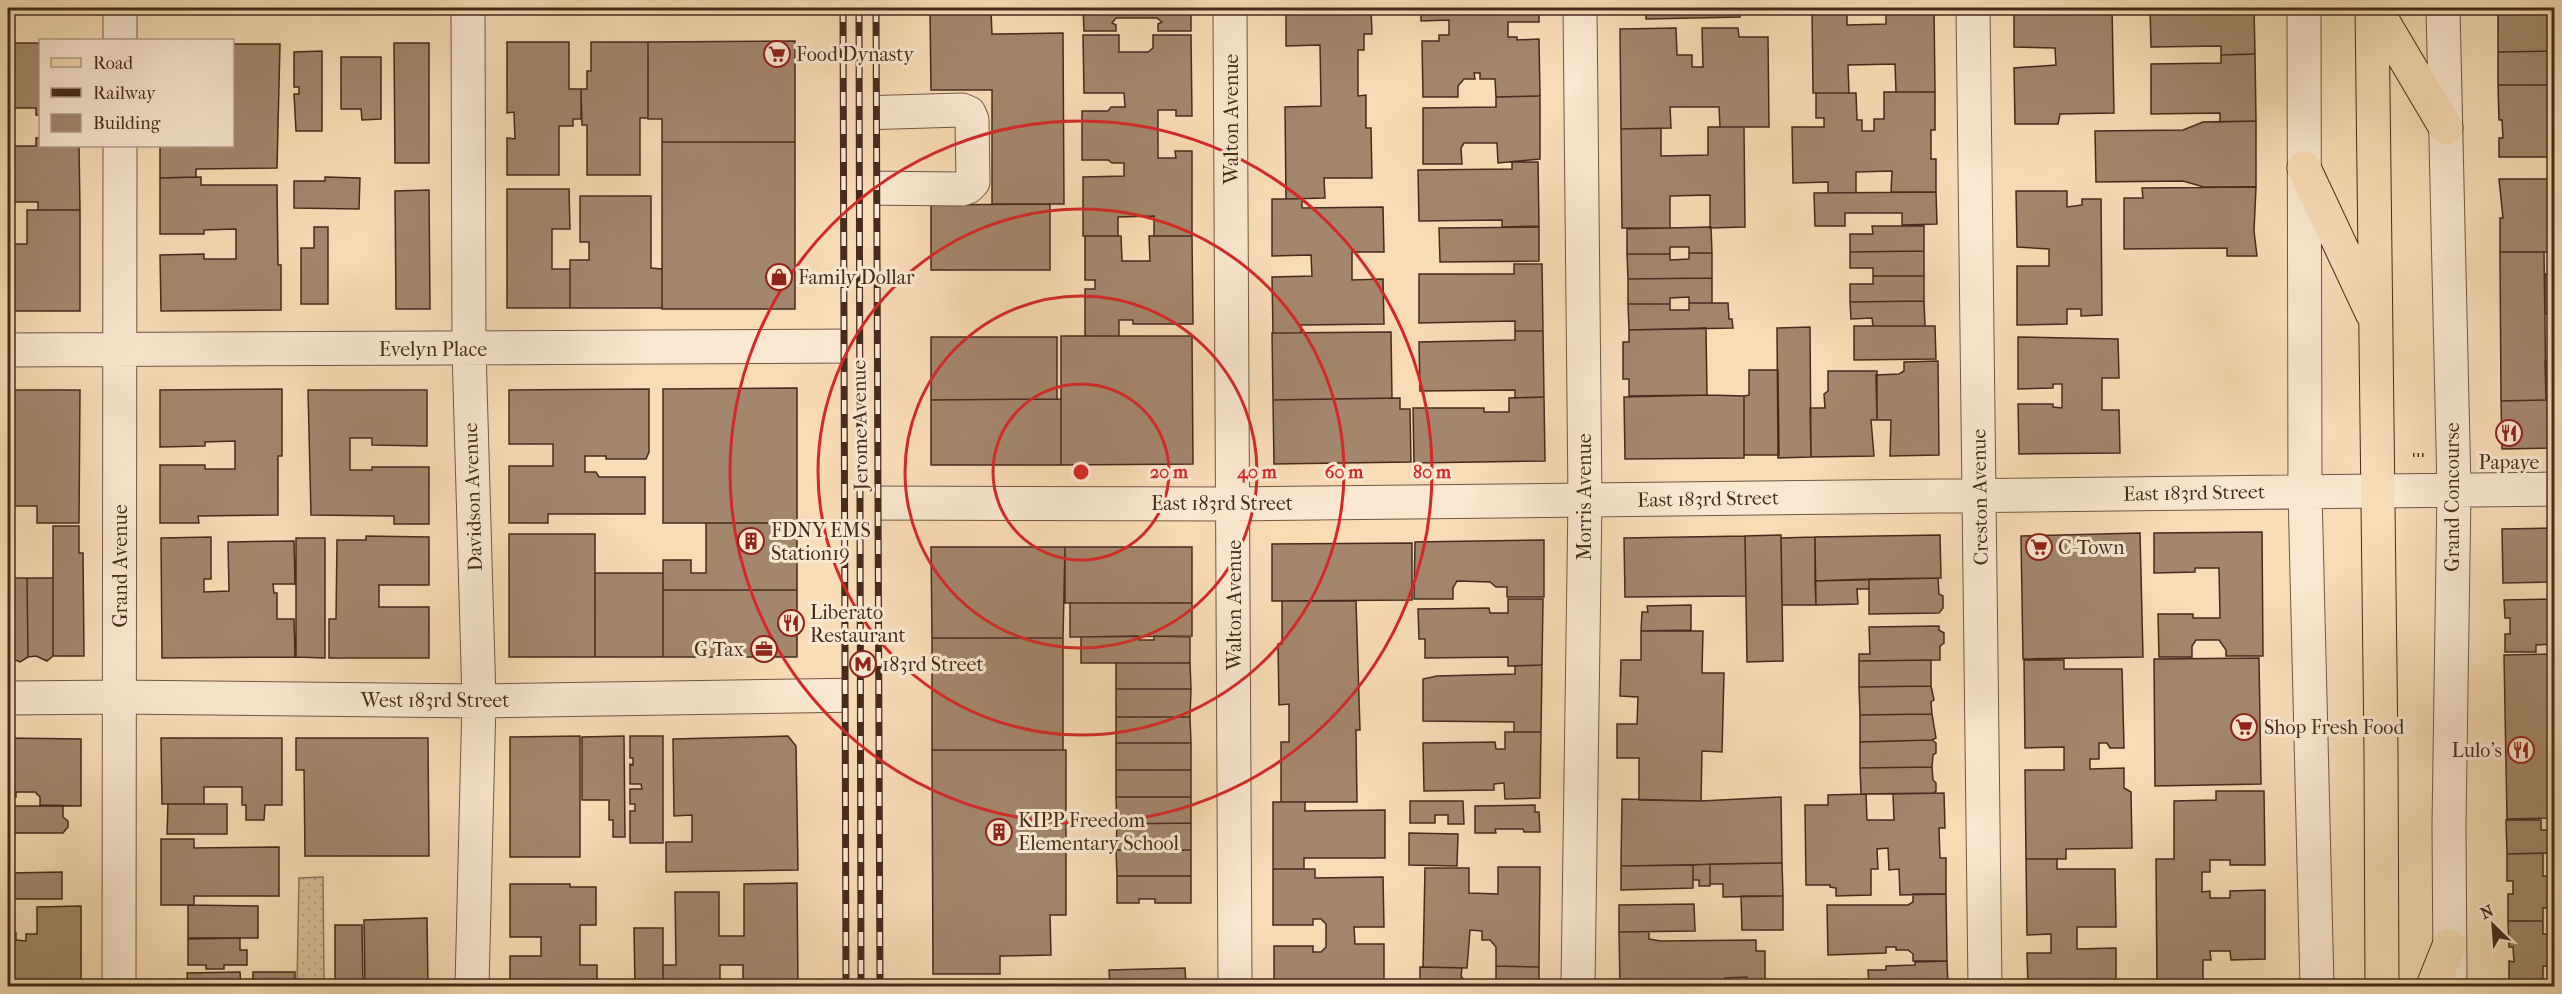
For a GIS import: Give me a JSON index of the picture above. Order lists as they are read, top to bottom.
{
  "streets": {
    "main road": ["Jerome Avenue"],
    "street": [
      "Walton Avenue",
      "Evelyn Place",
      "East 183rd Street",
      "Davidson Avenue",
      "Morris Avenue",
      "Creston Avenue",
      "Grand Concourse",
      "Grand Avenue",
      "West 183rd Street"
    ]
  },
  "crossings": [
    ["Walton Avenue", "East 183rd Street"],
    ["Evelyn Place", "Jerome Avenue"],
    ["Evelyn Place", "Davidson Avenue"],
    ["Evelyn Place", "Grand Avenue"],
    ["Jerome Avenue", "East 183rd Street"],
    ["Jerome Avenue", "West 183rd Street"],
    ["East 183rd Street", "Morris Avenue"],
    ["East 183rd Street", "Creston Avenue"],
    ["East 183rd Street", "Grand Concourse"],
    ["Davidson Avenue", "West 183rd Street"],
    ["Grand Avenue", "West 183rd Street"]
  ],
  "places": {
    "supermarket": ["Food Dynasty", "C-Town", "Shop Fresh Food"],
    "shop": ["Family Dollar"],
    "restaurant": ["Papaye", "Liberato Restaurant", "Lulo’s"],
    "building": ["FDNY EMS Station19", "KIPP Freedom Elementary School"],
    "office": ["G Tax"],
    "metro station": ["183rd Street"]
  },
  "legend": ["Road", "Railway", "Building"],
  "north": "top left",
  "rings": [
    "20 m",
    "40 m",
    "60 m",
    "80 m"
  ]
}
